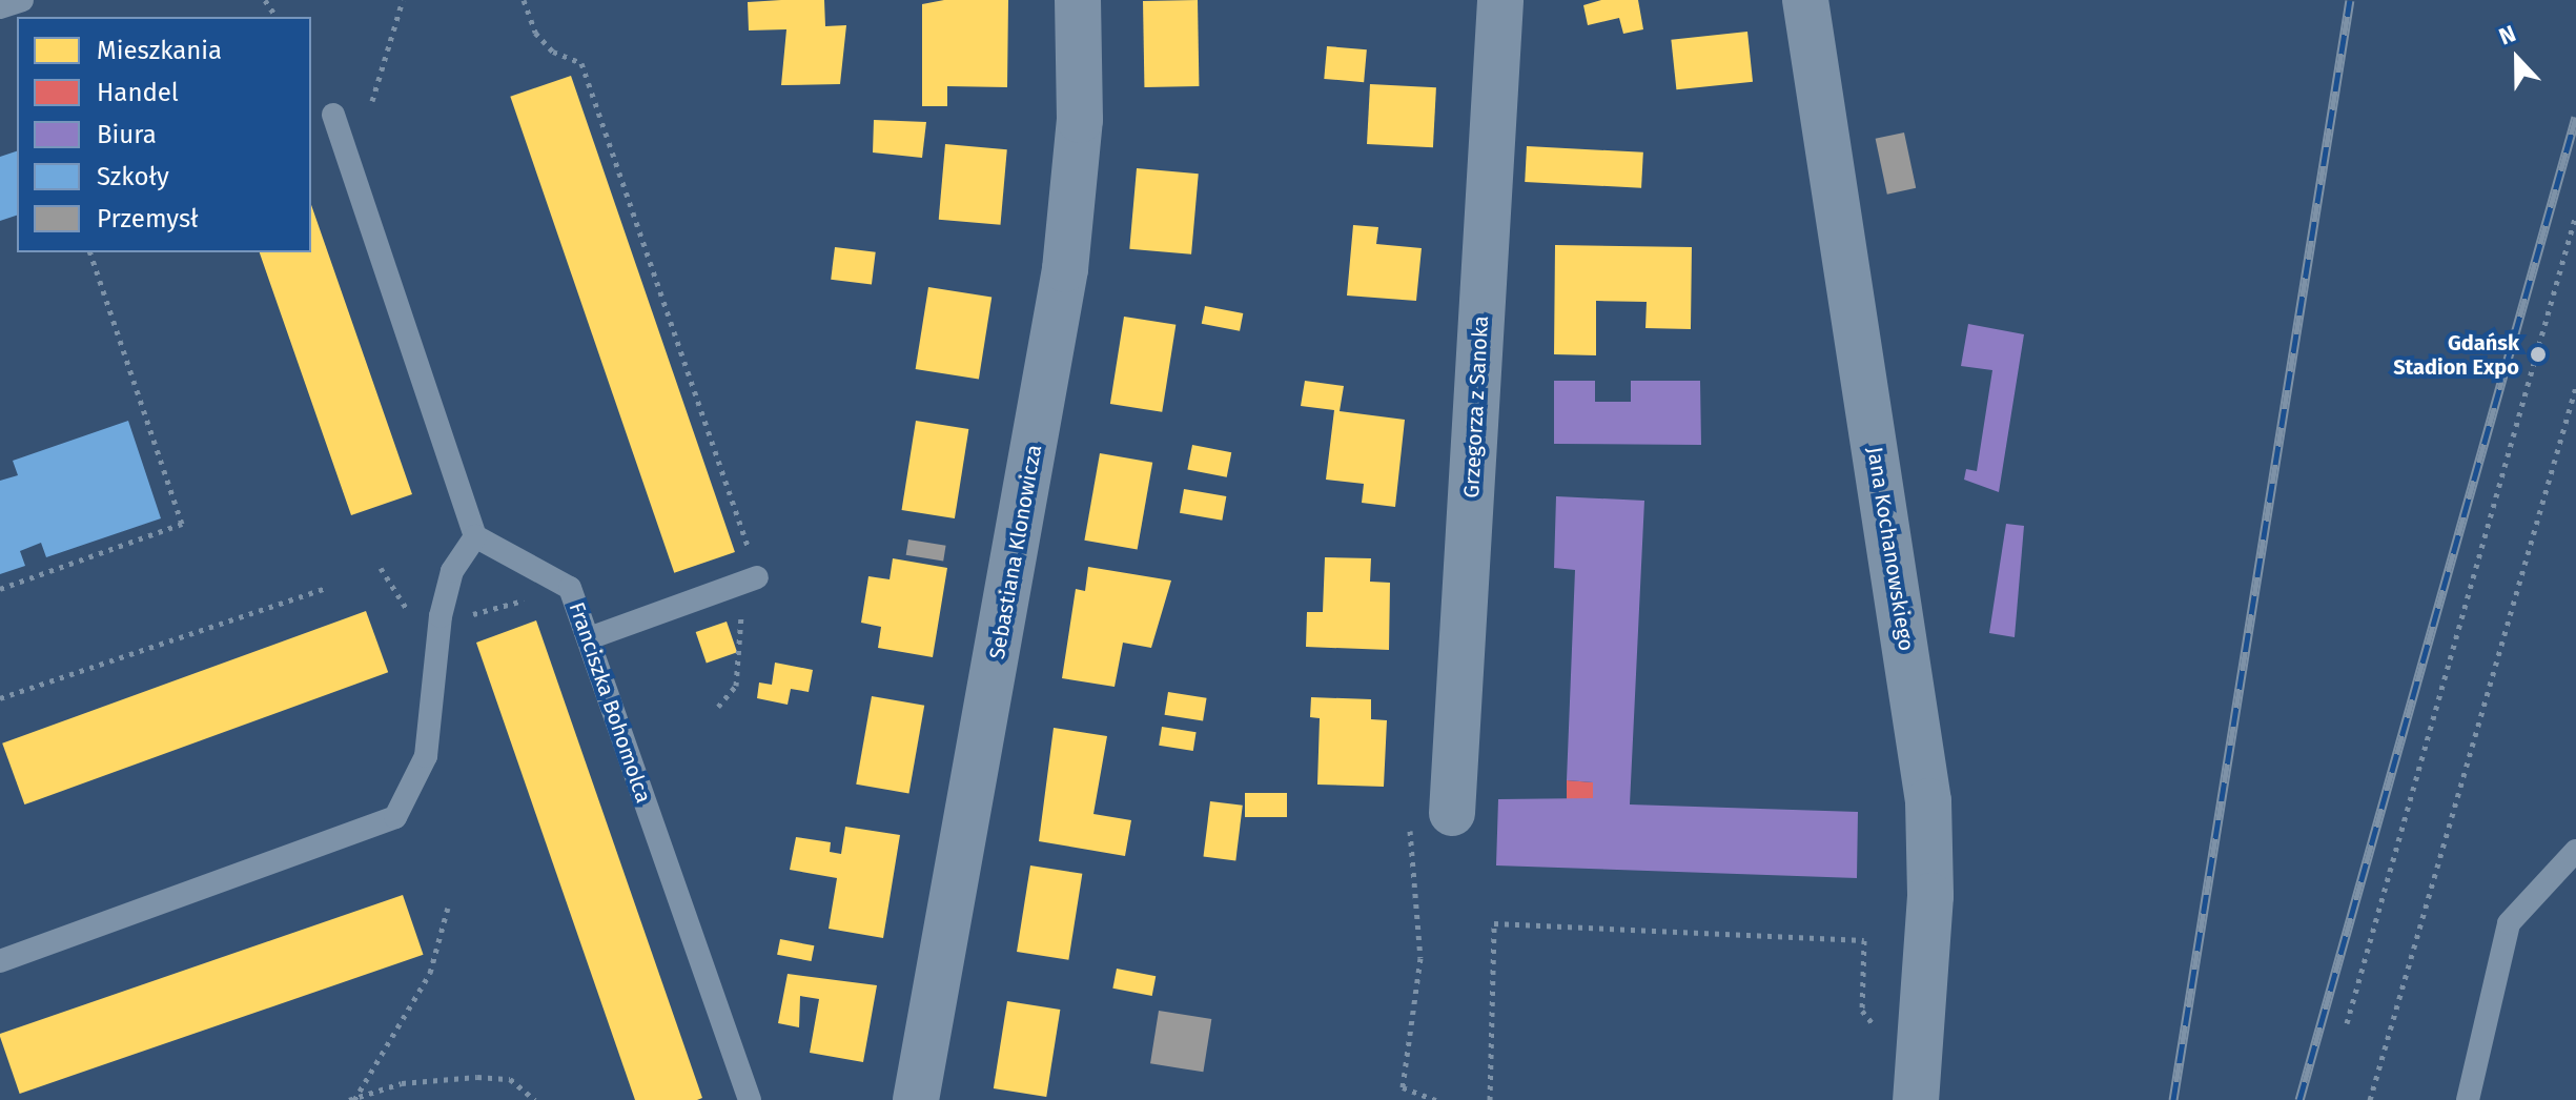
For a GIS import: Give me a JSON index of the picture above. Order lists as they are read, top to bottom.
{
  "streets": {
    "street": ["Grzegorza z Sanoka", "Jana Kochanowskiego", "Sebastiana Klonowicza"],
    "lane": ["Franciszka Bohomolca"]
  },
  "places": ["Gdańsk Stadion Expo"],
  "legend": [
    "Mieszkania",
    "Handel",
    "Biura",
    "Szkoły",
    "Przemysł"
  ],
  "north": "top"
}
